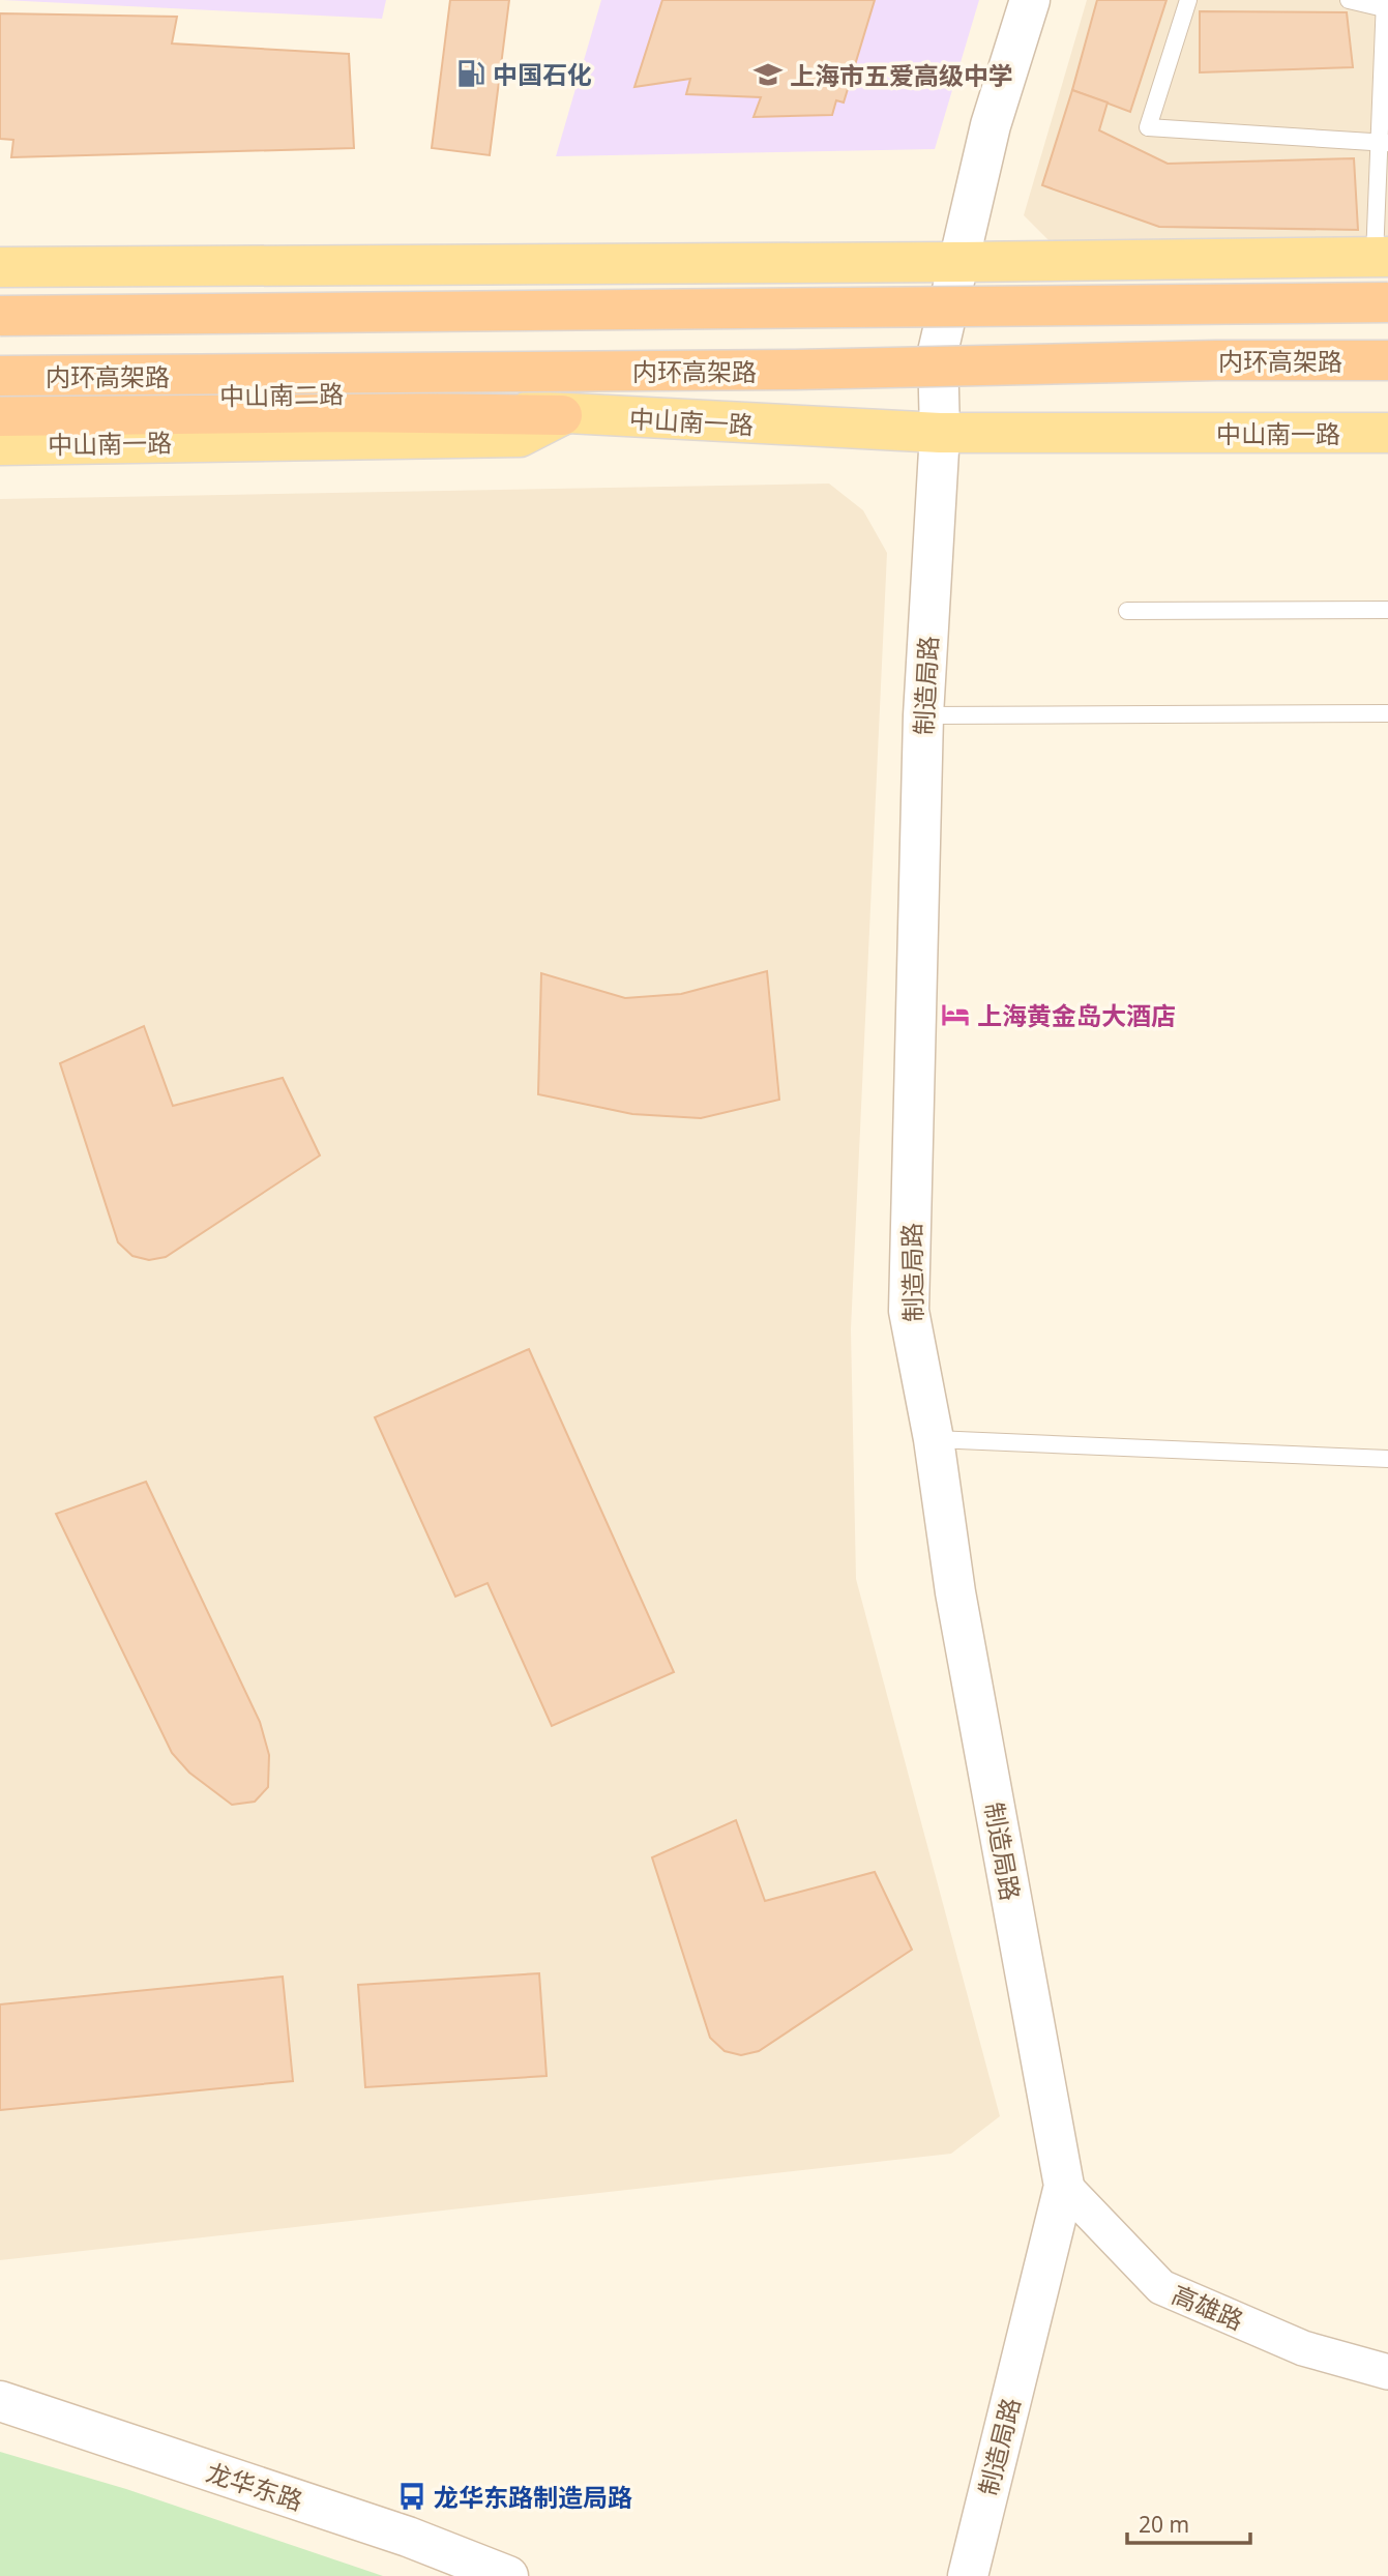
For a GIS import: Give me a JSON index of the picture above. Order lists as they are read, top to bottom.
{
  "streets": {
    "highway": ["内环高架路"],
    "main road": ["中山南二路", "中山南一路"],
    "street": ["制造局路", "高雄路", "龙华东路"]
  },
  "crossings": [
    ["中山南二路", "中山南一路"],
    ["中山南一路", "制造局路"],
    ["制造局路", "高雄路"]
  ],
  "places": {
    "fuel station": ["中国石化"],
    "school or university": ["上海市五爱高级中学"],
    "hotel": ["上海黄金岛大酒店"],
    "bus stop": ["龙华东路制造局路"]
  },
  "scale_bar": "20 m"
}
